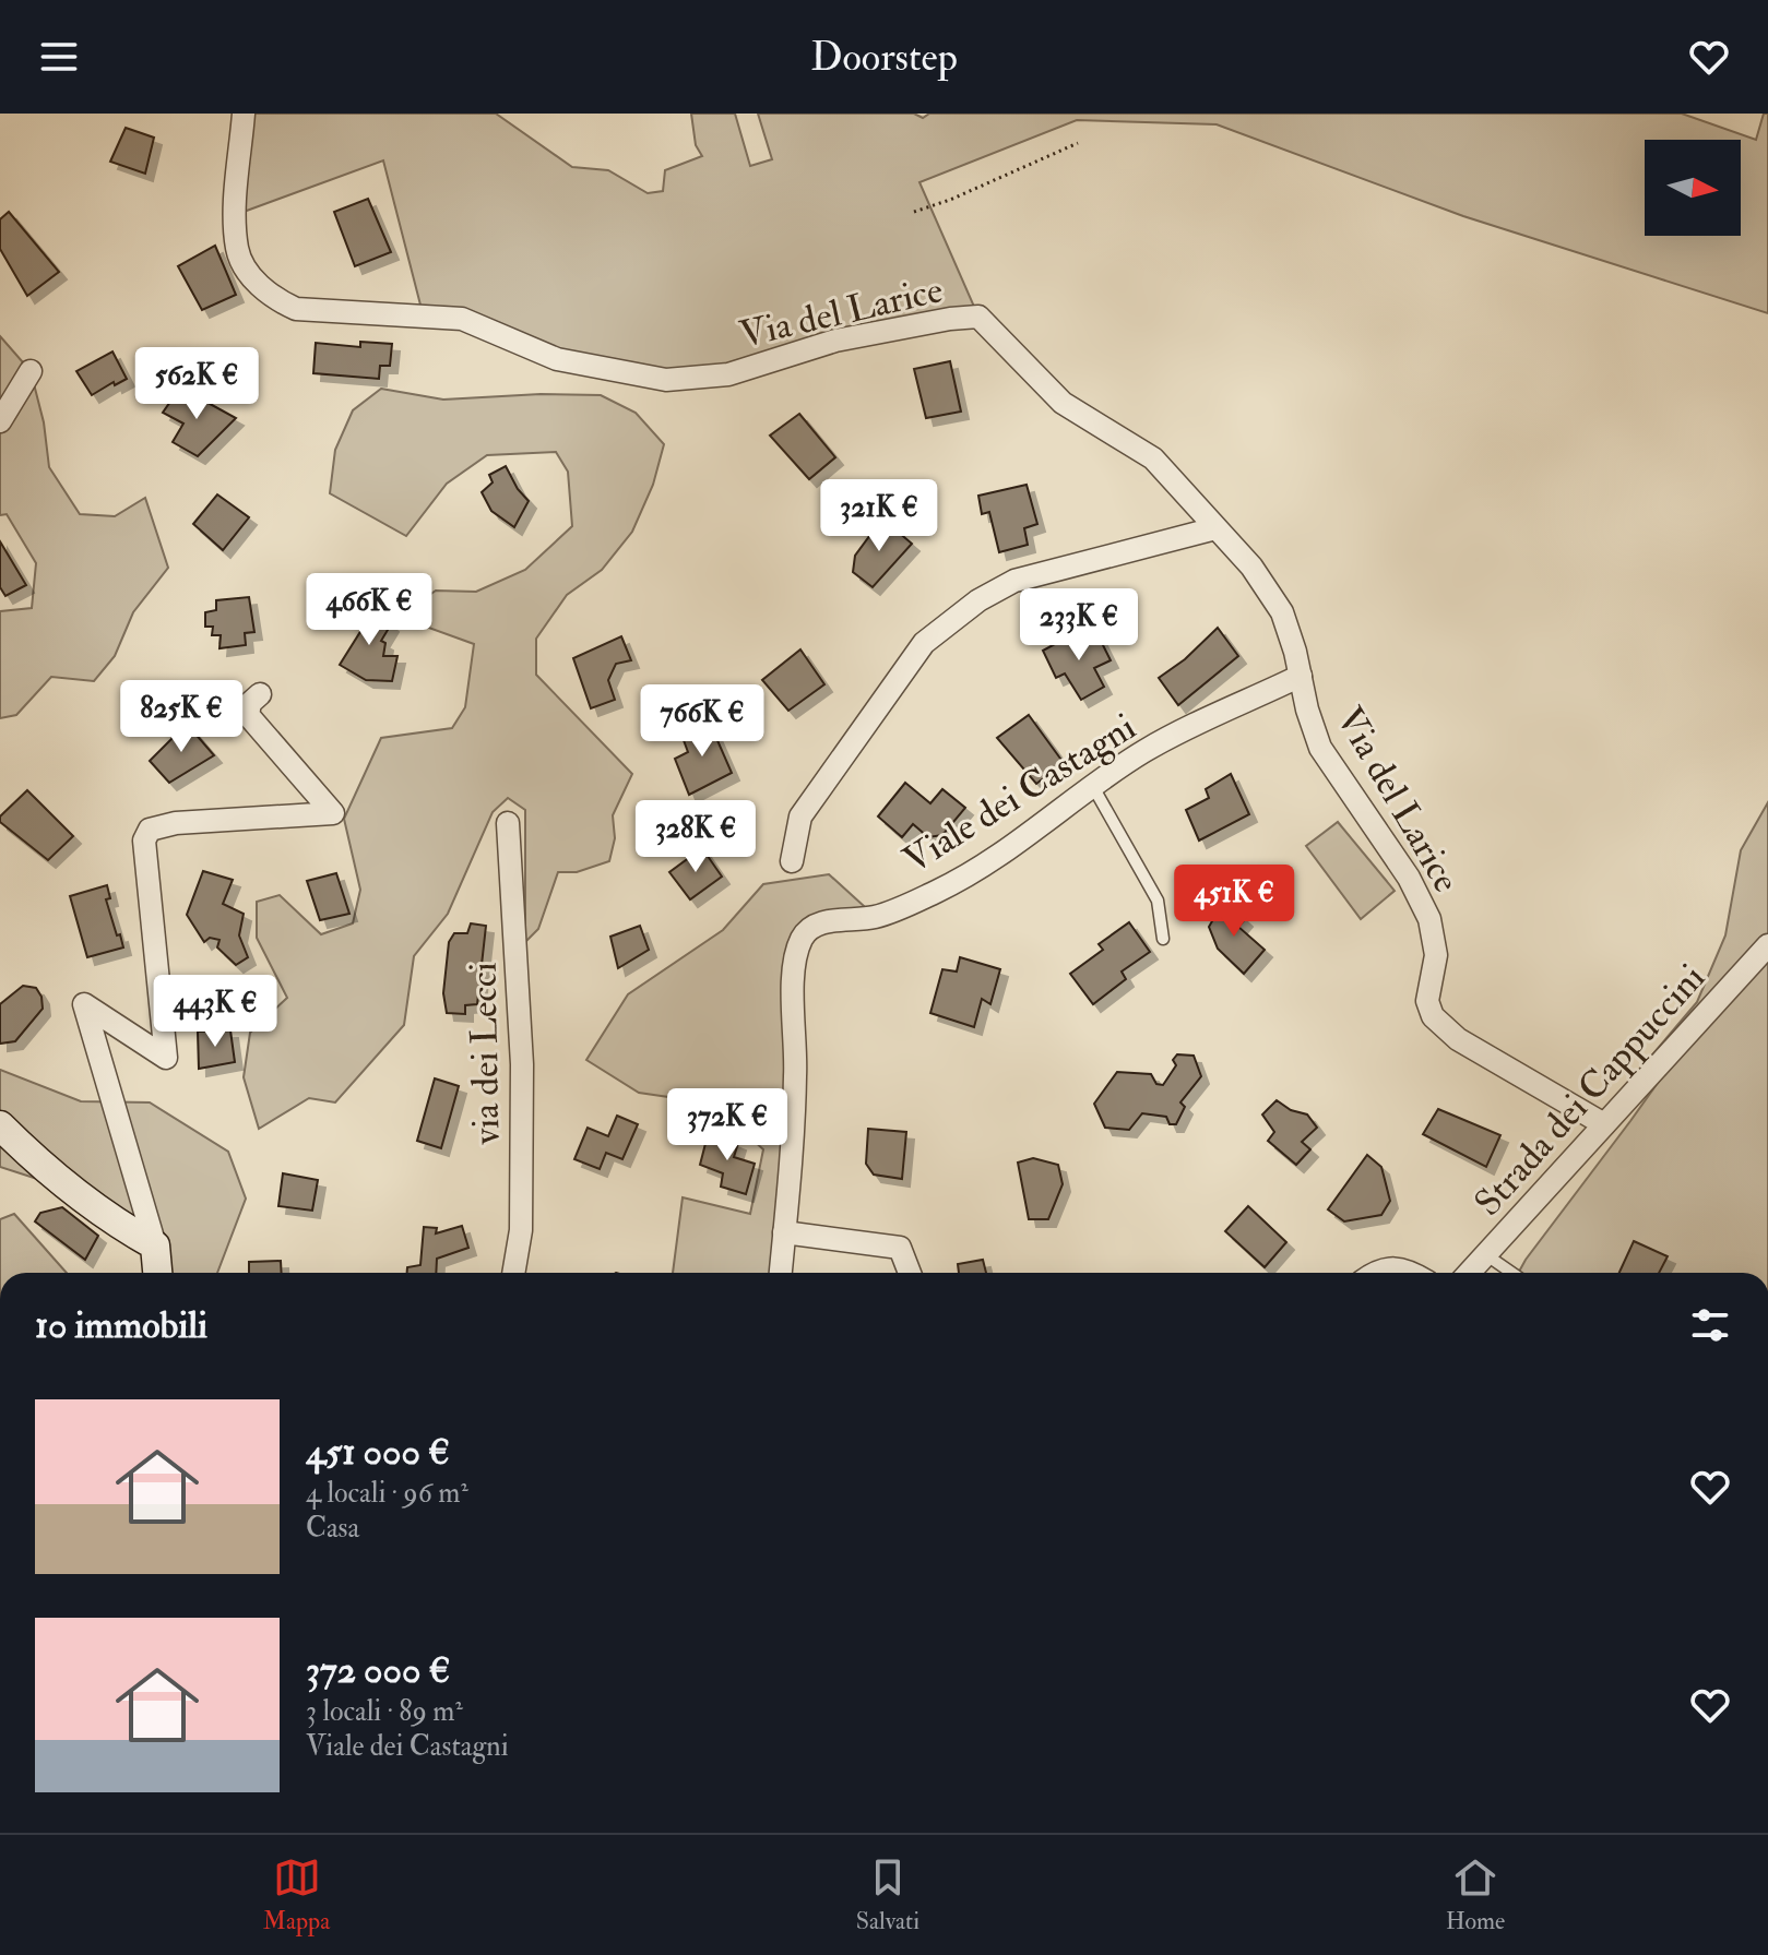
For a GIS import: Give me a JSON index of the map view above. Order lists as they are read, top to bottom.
{
  "streets": {
    "street": [
      "Via del Larice",
      "Viale dei Castagni",
      "via dei Lecci",
      "Strada dei Cappuccini"
    ]
  },
  "crossings": [
    ["Via del Larice", "Viale dei Castagni"],
    ["Via del Larice", "Strada dei Cappuccini"]
  ],
  "north": "right",
  "page": {
    "header": "Doorstep",
    "price": [
      "562K €",
      "321K €",
      "466K €",
      "233K €",
      "825K €",
      "766K €",
      "328K €",
      "451K €",
      "443K €",
      "372K €"
    ],
    "heading": "10 immobili",
    "list": [
      {
        "name": "451 000 €",
        "note": "4 locali · 96 m² · Casa"
      },
      {
        "name": "372 000 €",
        "note": "3 locali · 89 m² · Viale dei Castagni"
      }
    ],
    "tabs": ["Mappa", "Salvati", "Home"]
  }
}
